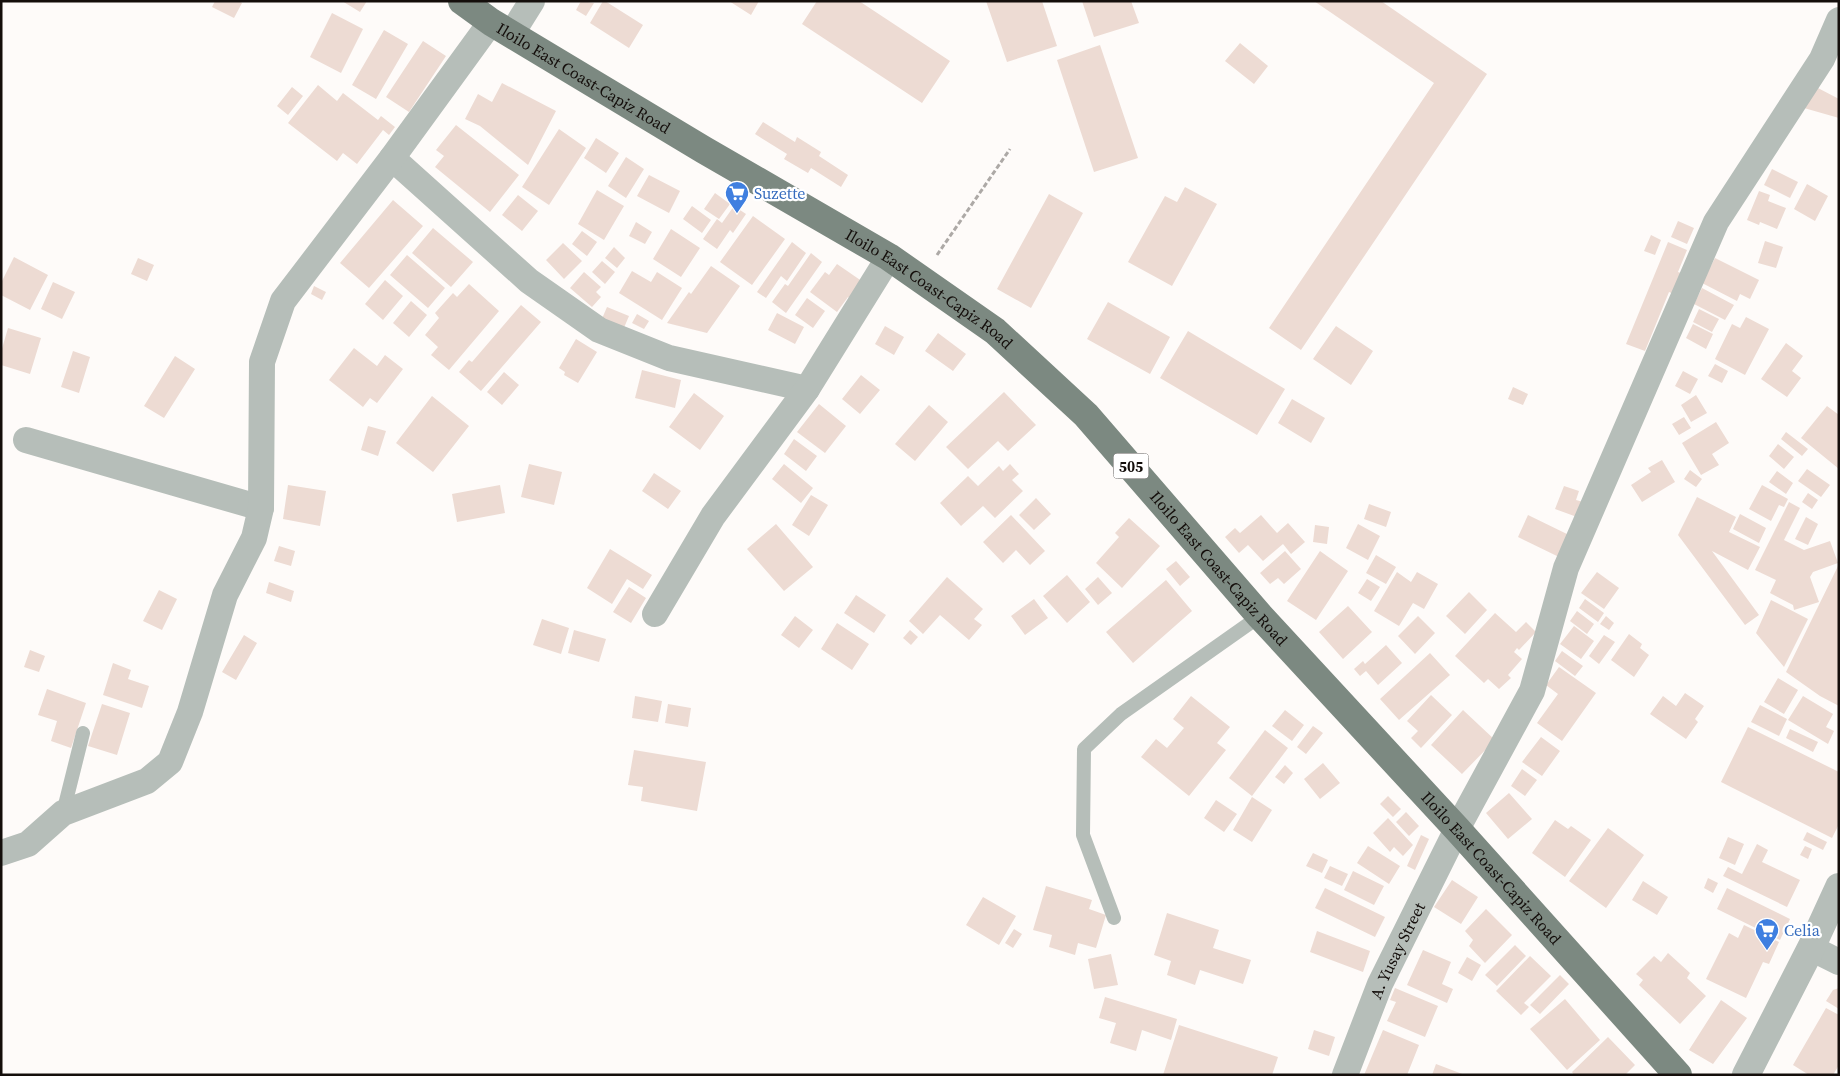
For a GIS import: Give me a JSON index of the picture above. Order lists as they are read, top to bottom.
{
  "streets": {
    "main road": ["Iloilo East Coast-Capiz Road", "505"],
    "street": ["A. Yusay Street"]
  },
  "crossings": [
    ["Iloilo East Coast-Capiz Road", "A. Yusay Street"]
  ],
  "places": {
    "supermarket": ["Suzette", "Celia"]
  }
}
